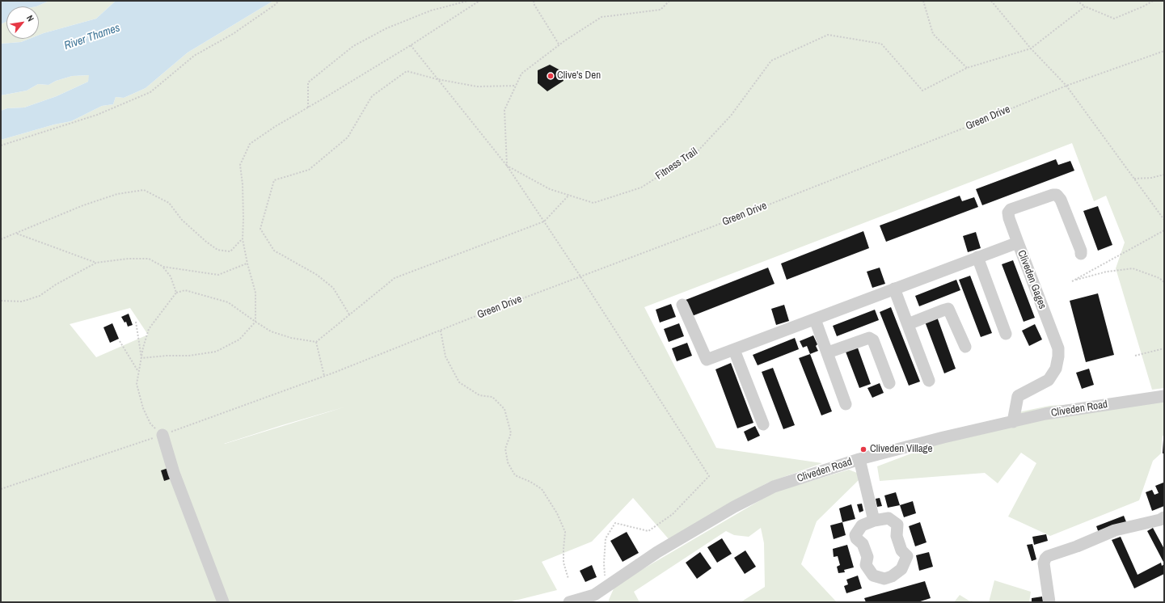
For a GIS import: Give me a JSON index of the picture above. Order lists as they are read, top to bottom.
{
  "streets": {
    "street": ["Cliveden Gages", "Cliveden Road"],
    "path": ["Green Drive", "Fitness Trail"]
  },
  "crossings": [
    ["Cliveden Gages", "Cliveden Road"]
  ],
  "water": ["River Thames"],
  "places": ["Clive's Den", "Cliveden Village"],
  "north": "top right"
}
